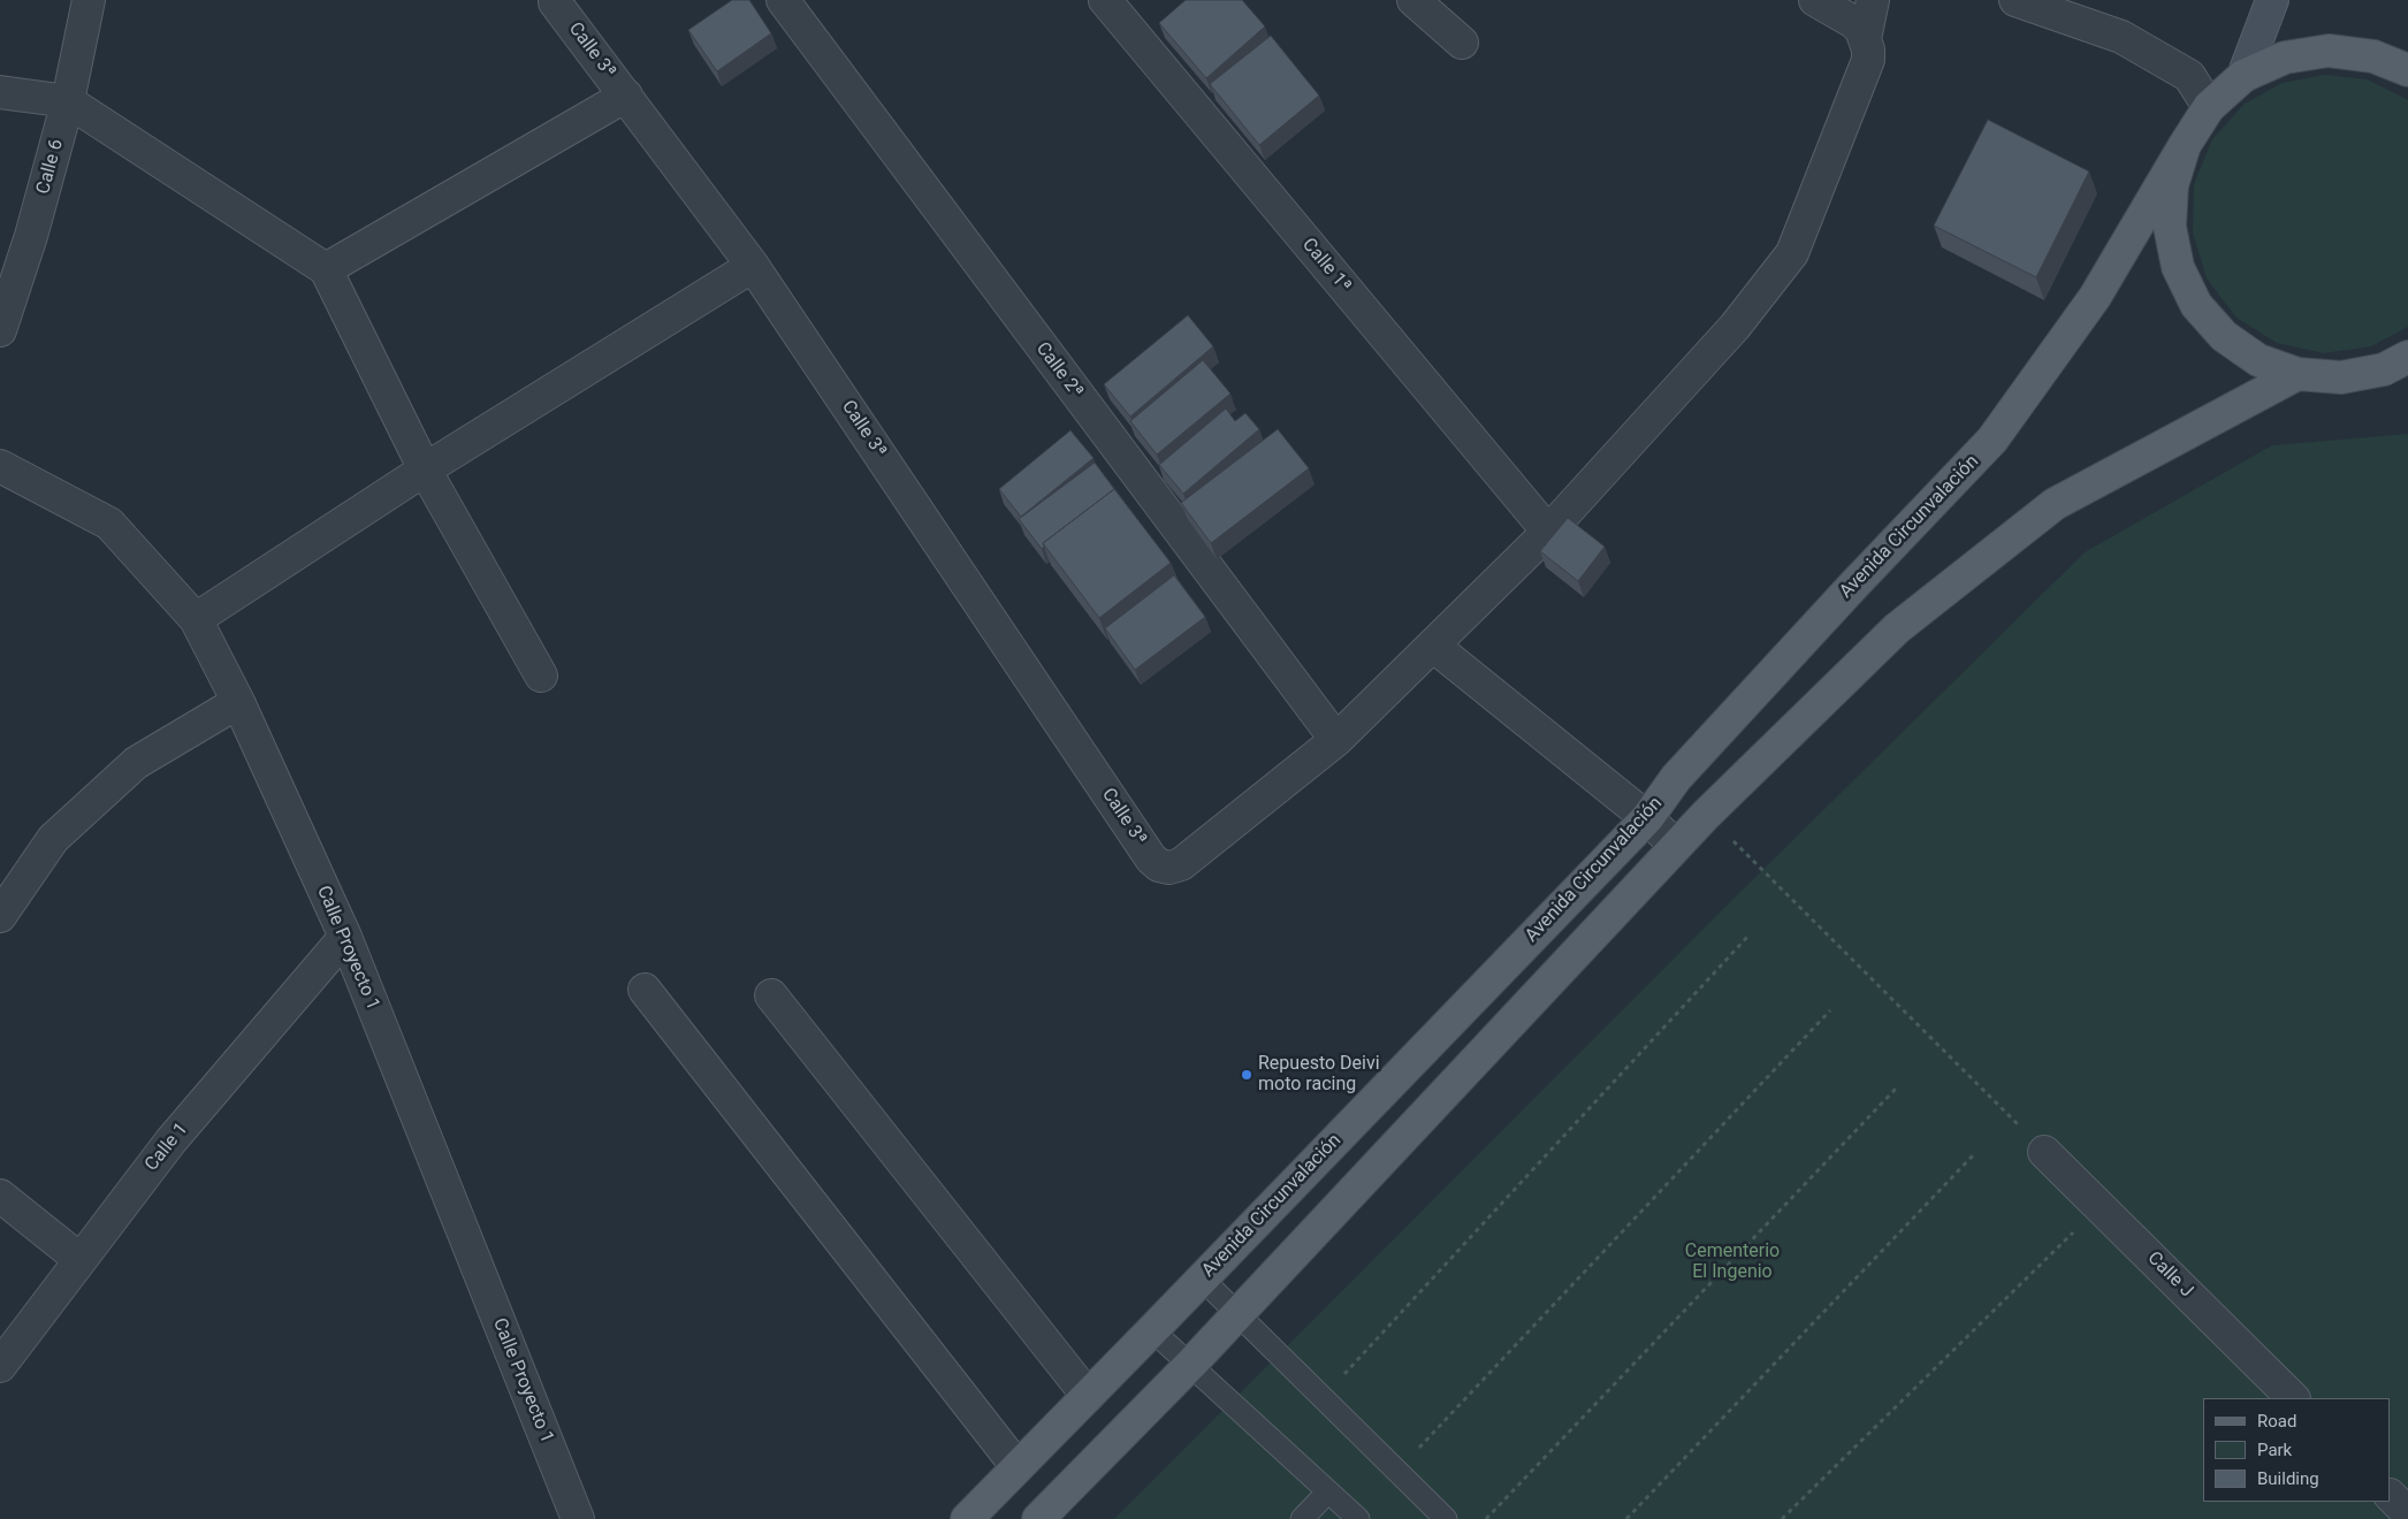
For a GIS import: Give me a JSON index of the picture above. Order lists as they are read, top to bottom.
{
  "streets": {
    "main road": ["Avenida Circunvalación"],
    "street": [
      "Calle 3ª",
      "Calle 6",
      "Calle 1ª",
      "Calle 2ª",
      "Calle Proyecto 1",
      "Calle 1",
      "Calle J"
    ]
  },
  "crossings": [
    ["Calle 3ª", "Calle 2ª"],
    ["Calle Proyecto 1", "Calle 1"]
  ],
  "parks": ["Cementerio El Ingenio"],
  "places": ["Repuesto Deivi moto racing"],
  "legend": ["Road", "Park", "Building"]
}
